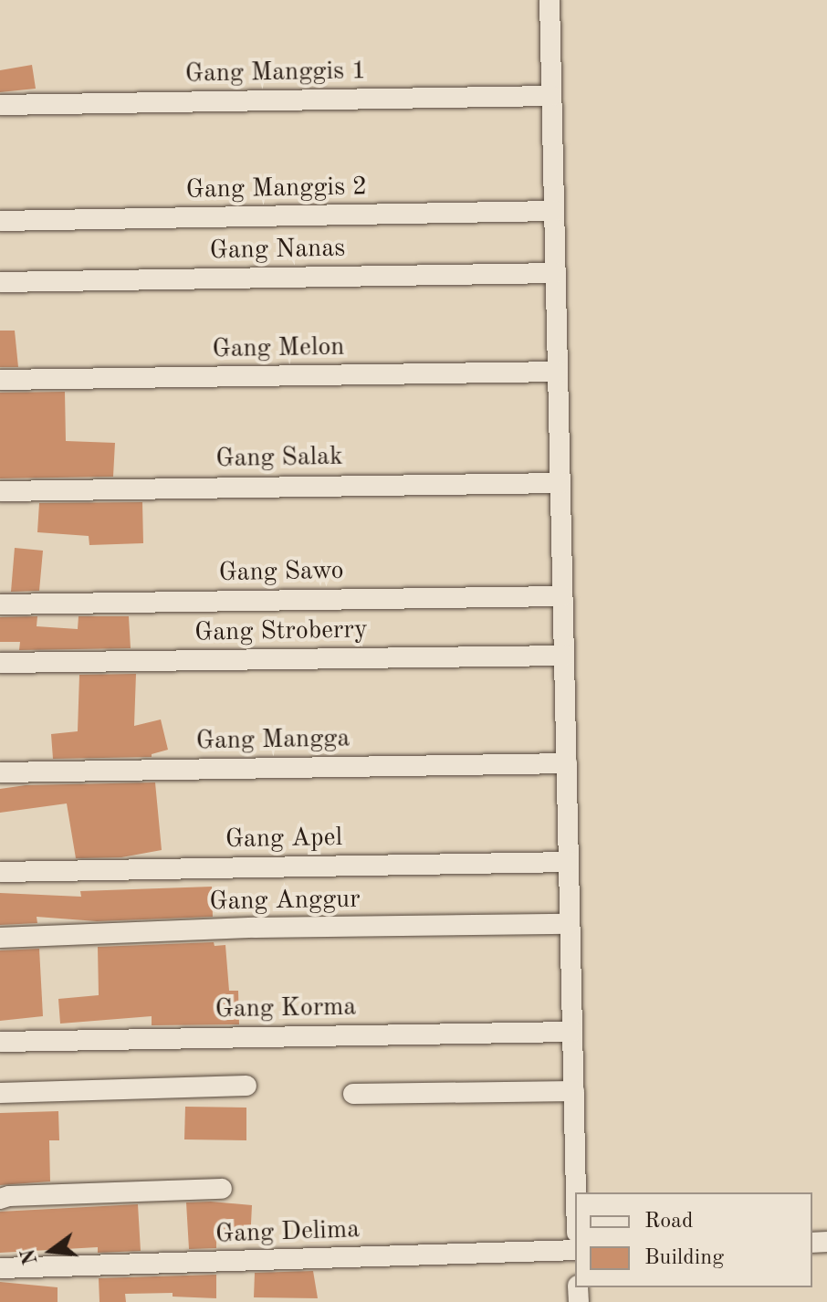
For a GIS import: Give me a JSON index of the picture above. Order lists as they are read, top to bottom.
{
  "streets": {
    "street": [
      "Gang Manggis 1",
      "Gang Manggis 2",
      "Gang Nanas",
      "Gang Melon",
      "Gang Salak",
      "Gang Sawo",
      "Gang Stroberry",
      "Gang Mangga",
      "Gang Apel",
      "Gang Anggur",
      "Gang Korma",
      "Gang Delima"
    ]
  },
  "legend": ["Road", "Building"],
  "north": "left"
}
